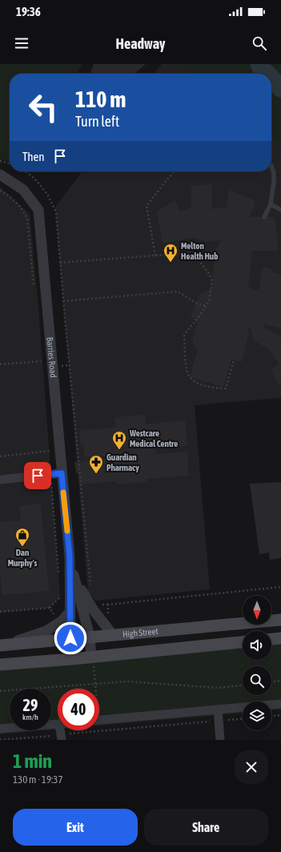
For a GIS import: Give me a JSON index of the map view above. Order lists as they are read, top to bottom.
{
  "streets": {
    "main road": ["High Street"],
    "street": ["Barries Road"]
  },
  "crossings": [
    ["Barries Road", "High Street"]
  ],
  "places": {
    "hospital": ["Melton Health Hub", "Westcare Medical Centre"],
    "pharmacy": ["Guardian Pharmacy"],
    "shop": ["Dan Murphy's"]
  },
  "north": "bottom",
  "page": {
    "status": "19:36",
    "header": "Headway",
    "turn": ["110 m", "Turn left"],
    "then": "Then",
    "speed": "29 km/h",
    "limit": "40",
    "heading": ["1 min", "130 m · 19:37"],
    "buttons": ["Exit", "Share"]
  }
}
